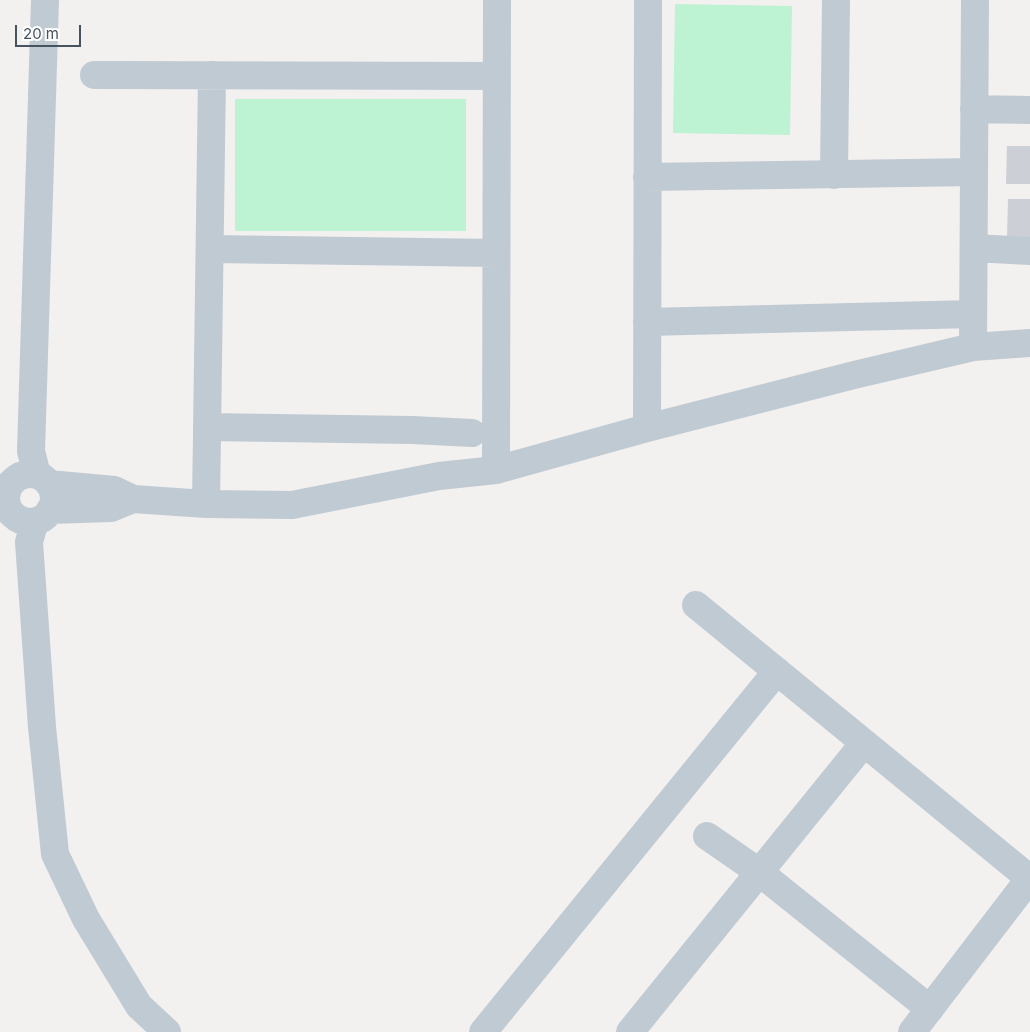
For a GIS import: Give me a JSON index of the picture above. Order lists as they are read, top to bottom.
{
  "scale_bar": "20 m"
}
